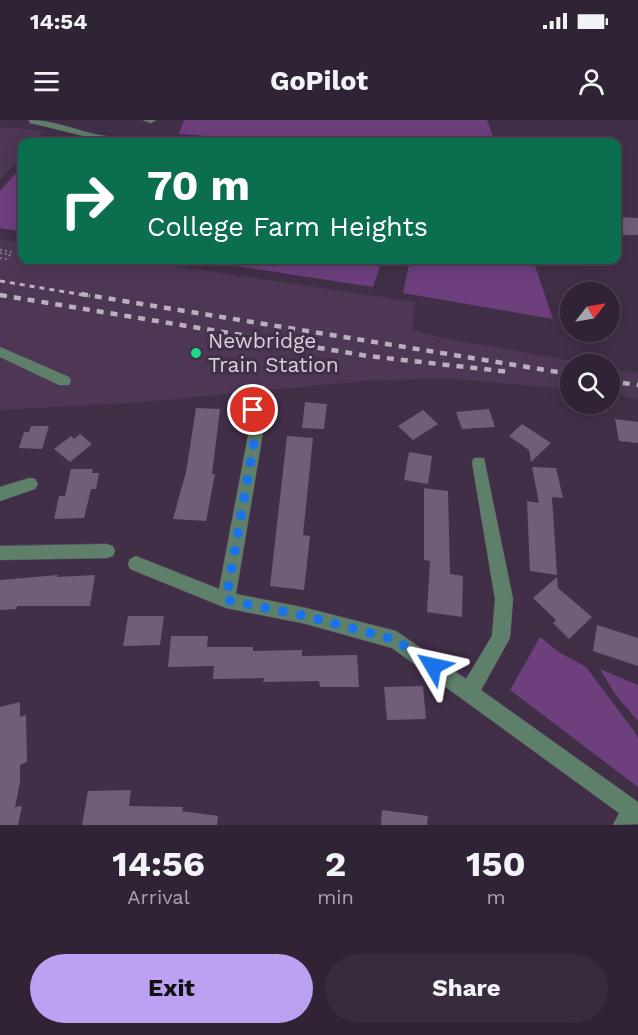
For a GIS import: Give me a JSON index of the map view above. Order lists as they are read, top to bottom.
{
  "places": ["Newbridge Train Station"],
  "north": "top right",
  "page": {
    "status": "14:54",
    "header": "GoPilot",
    "turn": ["70 m", "College Farm Heights"],
    "eta": [
      "14:56",
      "Arrival",
      "2",
      "min",
      "150",
      "m"
    ],
    "buttons": ["Exit", "Share"]
  }
}
